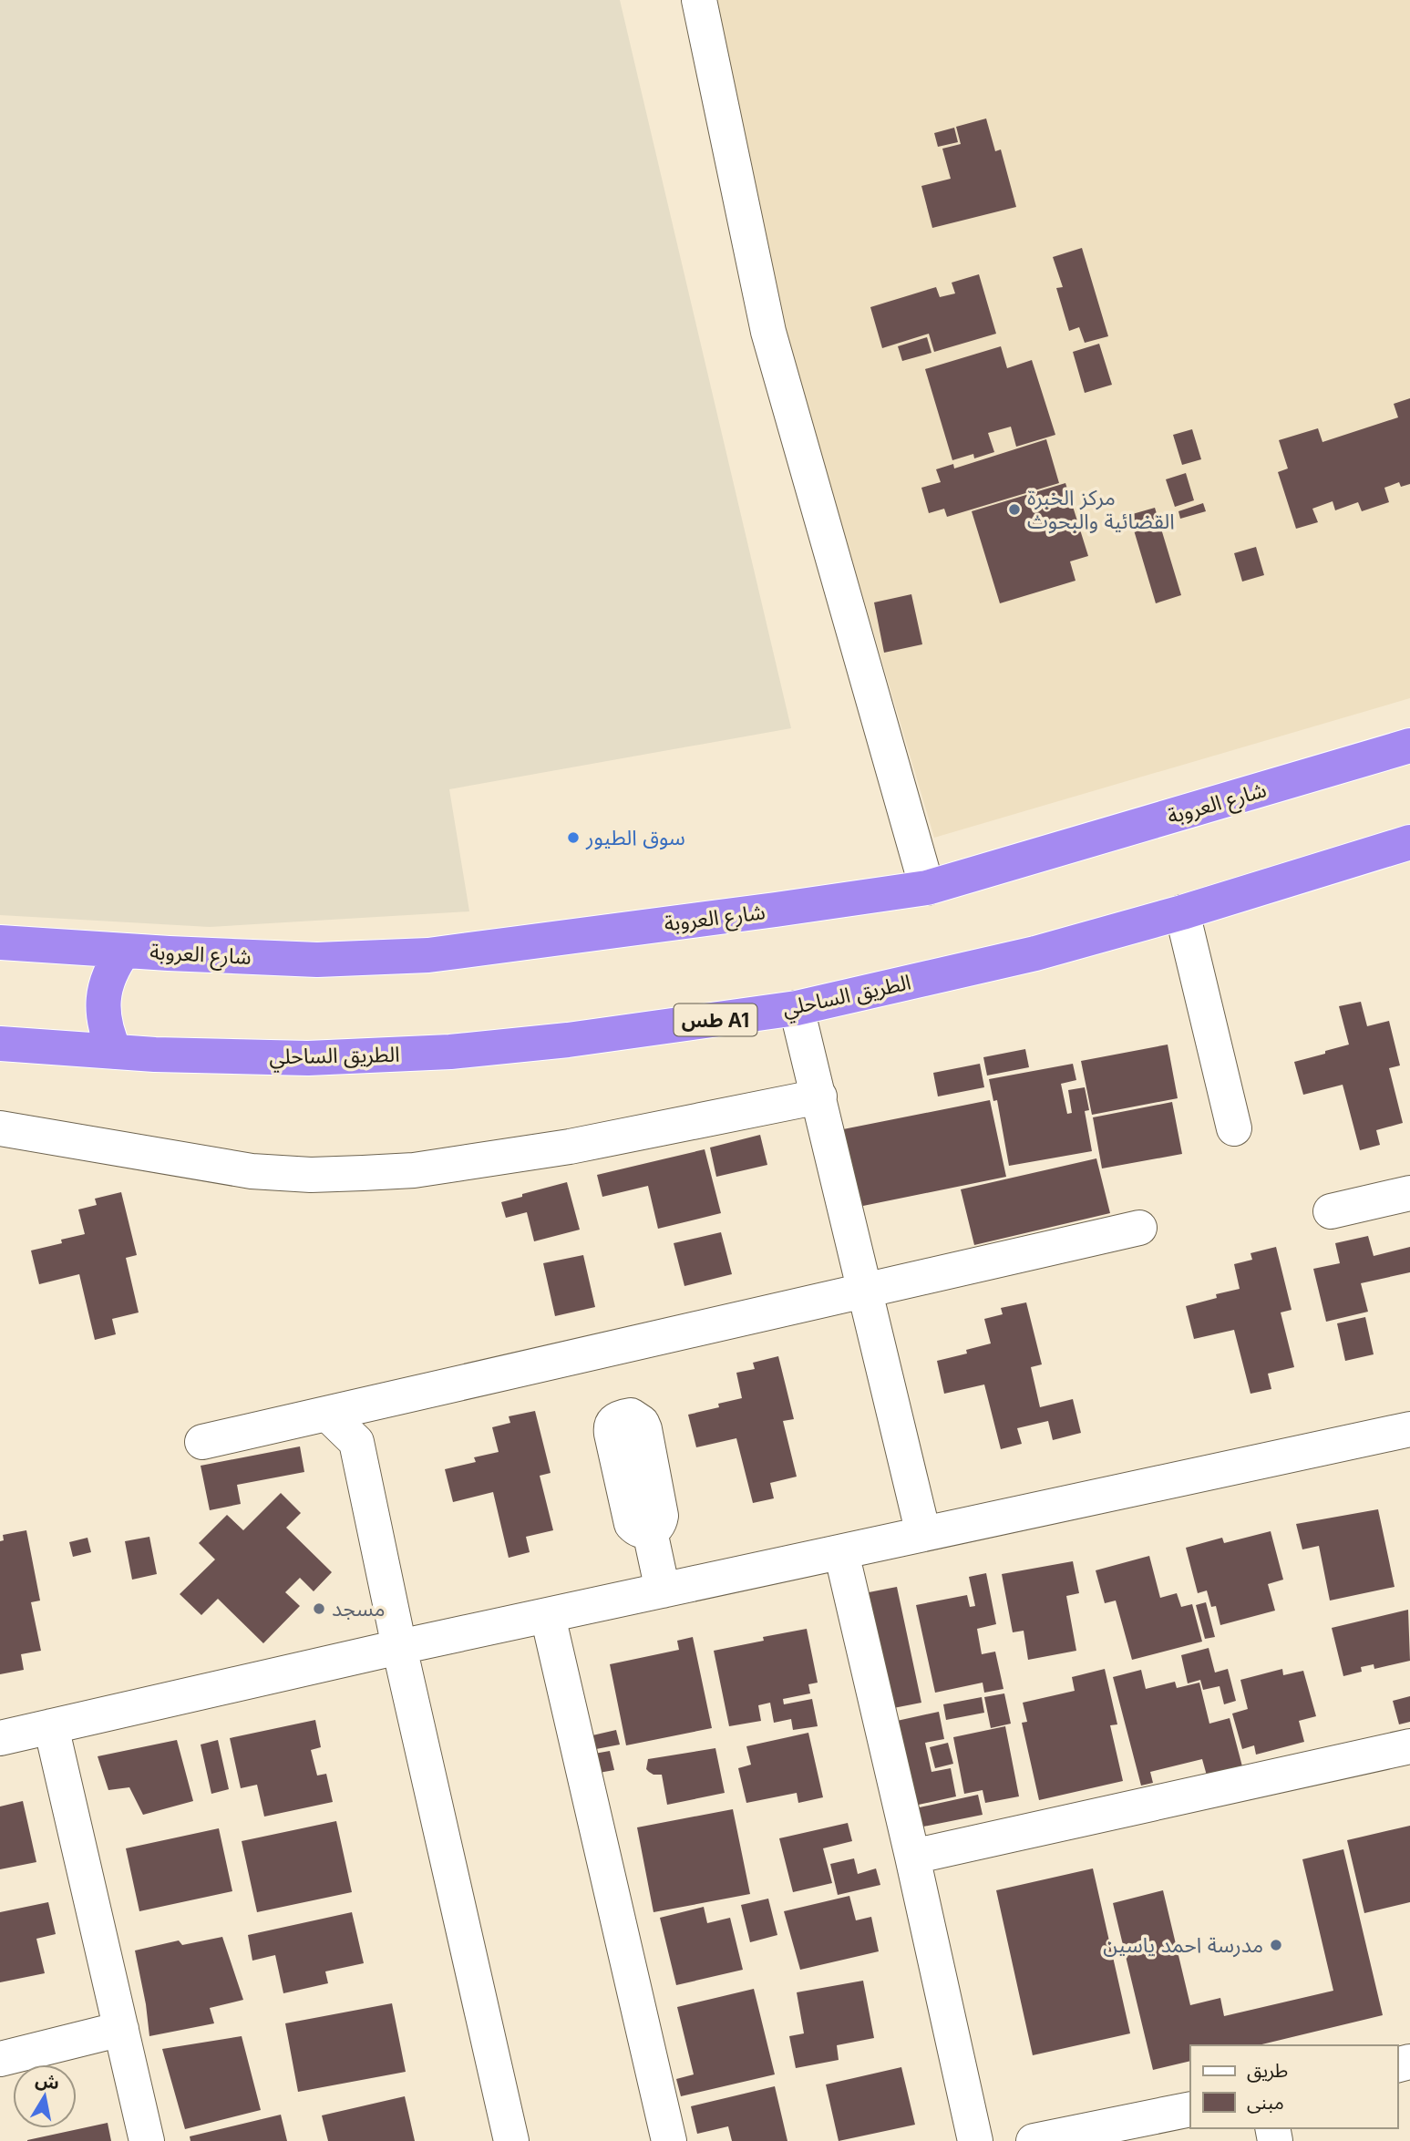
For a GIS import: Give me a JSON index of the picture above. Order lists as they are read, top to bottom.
{
  "streets": {
    "highway": ["شارع العروبة", "الطريق الساحلي", "طس A1"]
  },
  "places": [
    "مركز الخبرة القضائية والبحوث",
    "سوق الطيور",
    "مسجد",
    "مدرسة احمد ياسين"
  ],
  "legend": ["طريق", "مبنى"],
  "north": "top"
}
